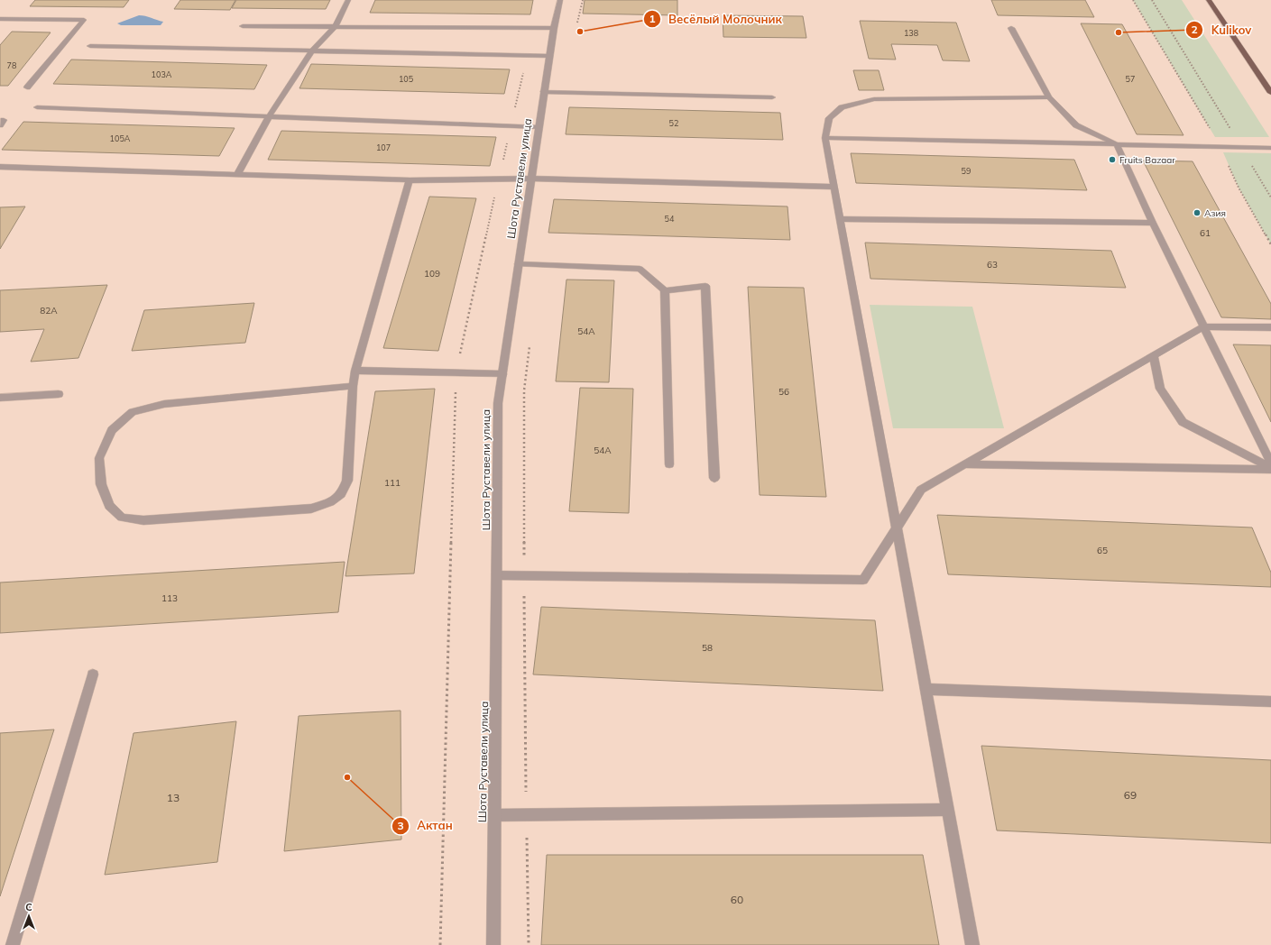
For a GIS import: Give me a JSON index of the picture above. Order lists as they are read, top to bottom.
{
  "streets": {
    "street": ["Шота Руставели улица"]
  },
  "places": [
    "Весёлый Молочник",
    "Kulikov",
    "Fruits Bazaar",
    "Азия",
    "Актан"
  ],
  "house_numbers": [
    "138",
    "78",
    "103А",
    "105",
    "57",
    "52",
    "105А",
    "107",
    "59",
    "54",
    "61",
    "63",
    "109",
    "82А",
    "54А",
    "56",
    "54А",
    "111",
    "65",
    "113",
    "58",
    "69",
    "13",
    "60"
  ],
  "north": "top"
}
